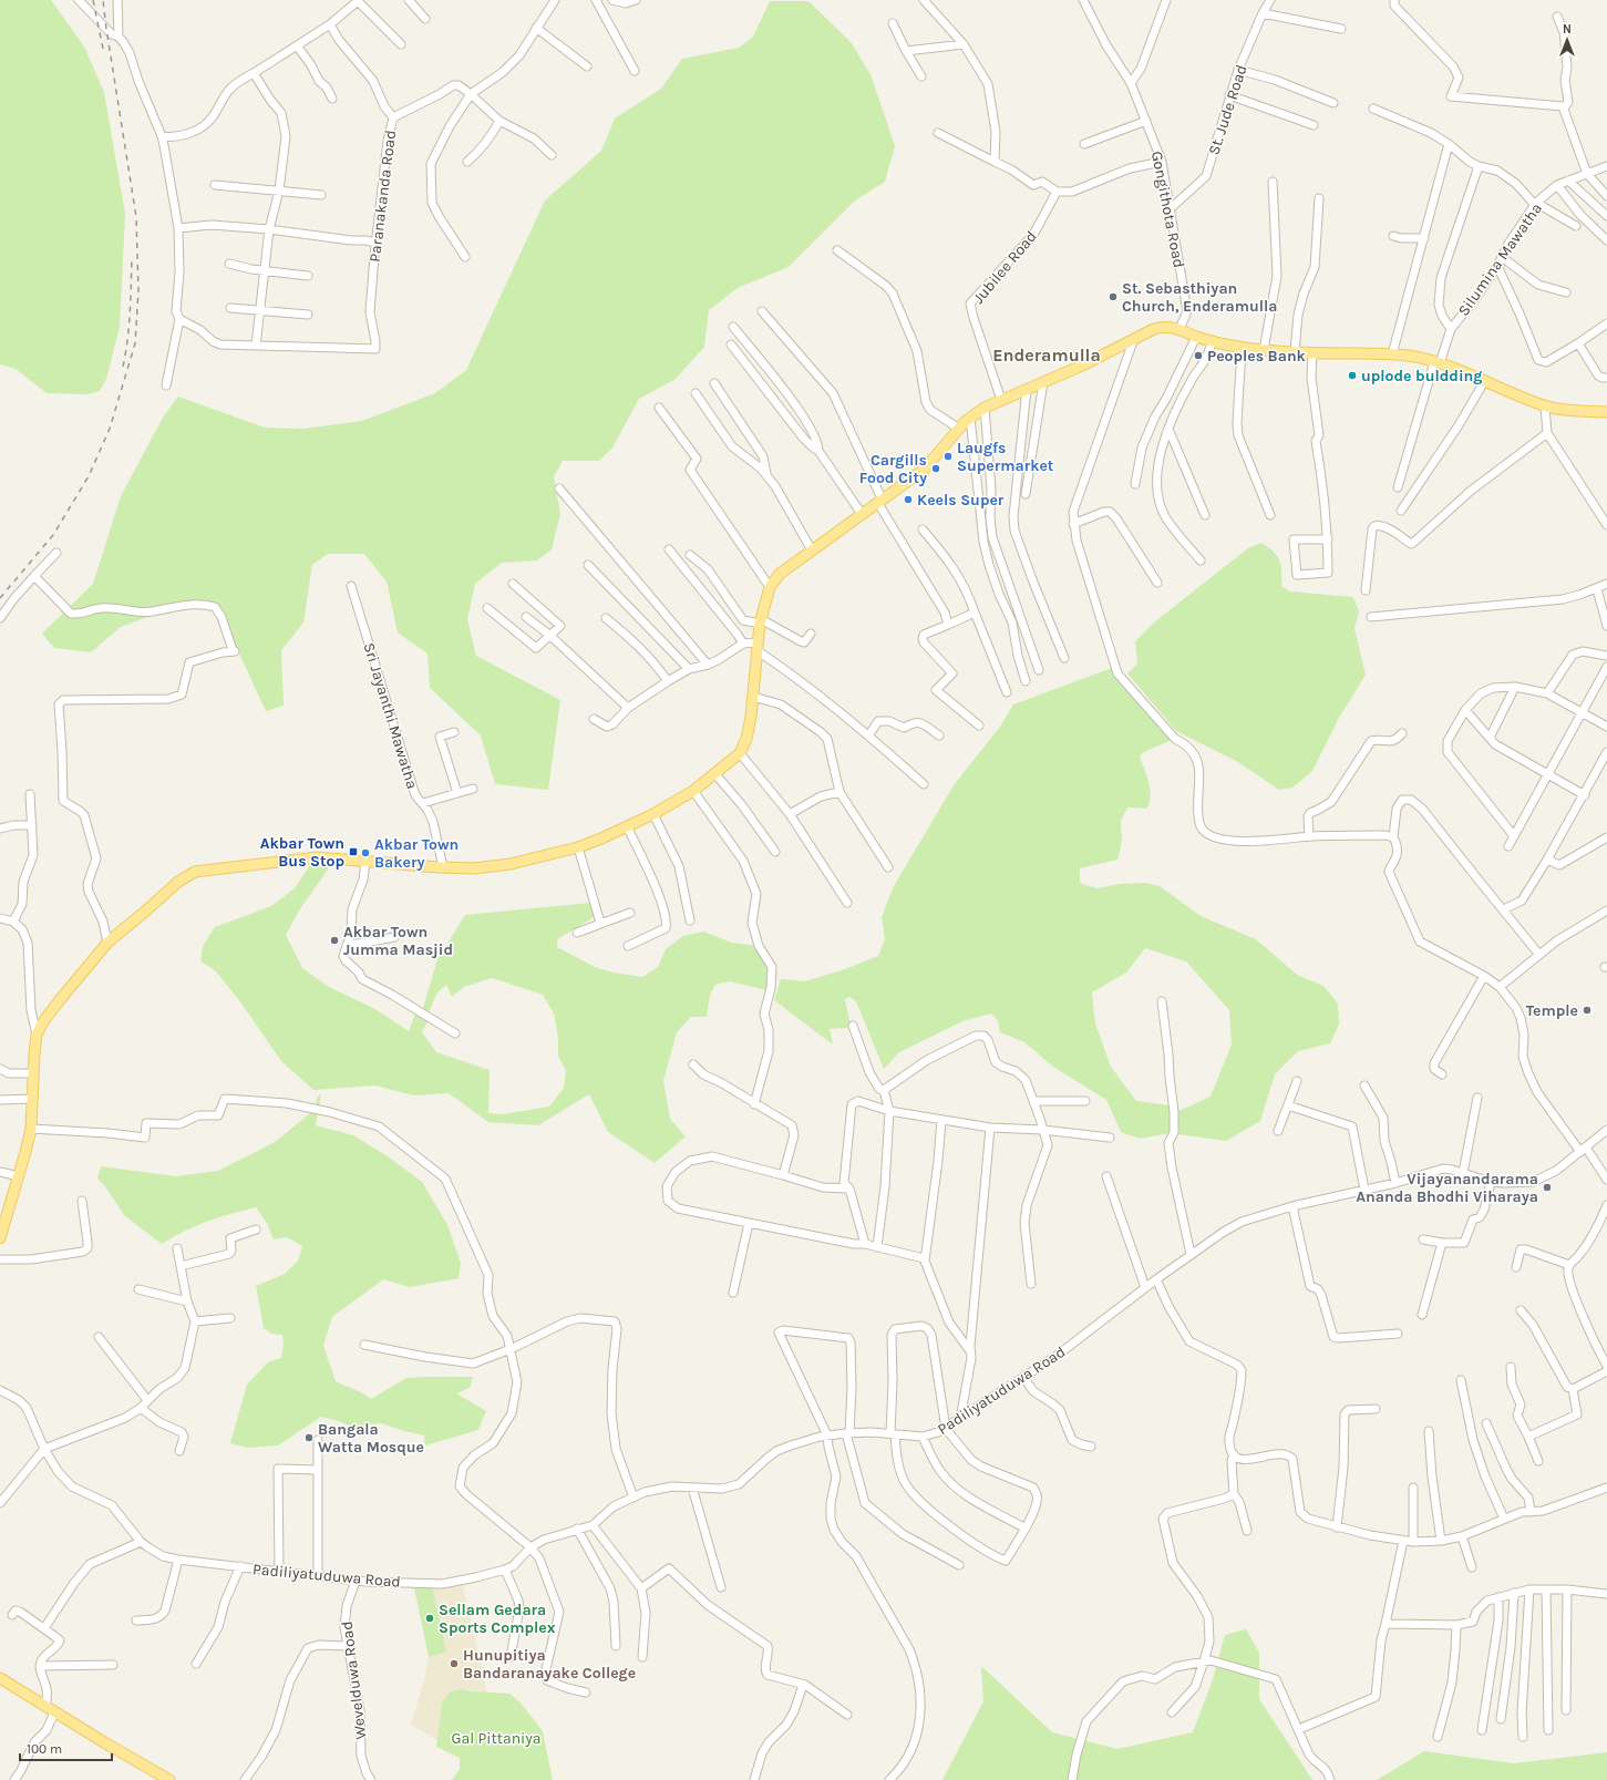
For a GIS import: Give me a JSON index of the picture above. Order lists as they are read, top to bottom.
{
  "streets": {
    "street": [
      "St. Jude Road",
      "Paranakanda Road",
      "Gongithota Road",
      "Silumina Mawatha",
      "Jubilee Road",
      "Sri Jayanthi Mawatha",
      "Padiliyatuduwa Road",
      "Wevelduwa Road"
    ]
  },
  "crossings": [
    ["St. Jude Road", "Gongithota Road"],
    ["Padiliyatuduwa Road", "Wevelduwa Road"]
  ],
  "districts": ["Enderamulla"],
  "parks": ["Gal Pittaniya"],
  "places": {
    "other": [
      "St. Sebasthiyan Church, Enderamulla",
      "Peoples Bank",
      "uplode buldding",
      "Laugfs Supermarket",
      "Cargills Food City",
      "Keels Super",
      "Akbar Town Bakery",
      "Akbar Town Jumma Masjid",
      "Temple",
      "Vijayanandarama Ananda Bhodhi Viharaya",
      "Bangala Watta Mosque",
      "Sellam Gedara Sports Complex",
      "Hunupitiya Bandaranayake College"
    ],
    "transit": ["Akbar Town Bus Stop"]
  },
  "scale_bar": "100 m",
  "north": "top"
}
